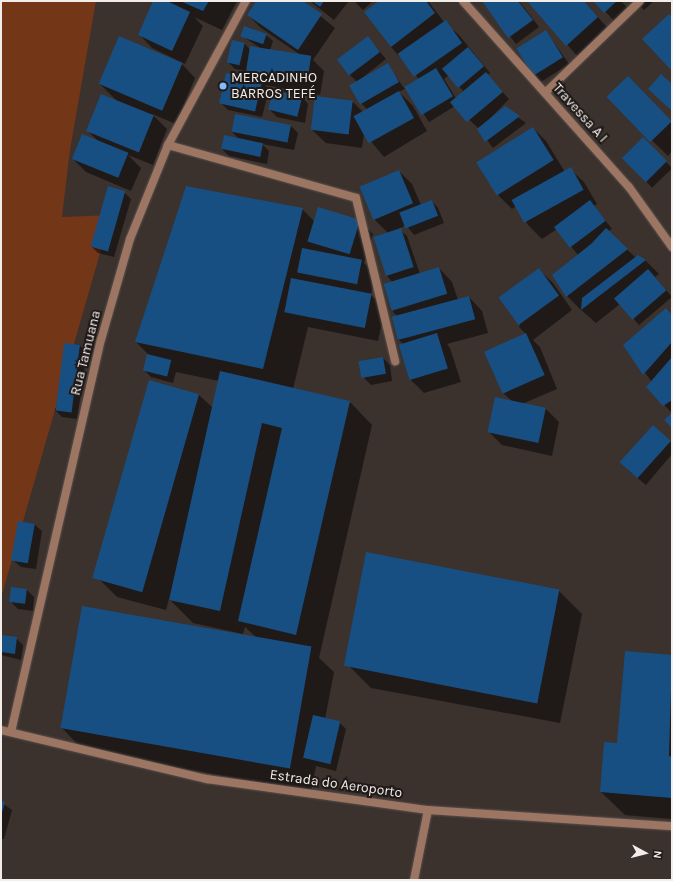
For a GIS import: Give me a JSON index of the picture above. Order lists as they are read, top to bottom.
{
  "streets": {
    "street": ["Travessa A I", "Rua Tamuana", "Estrada do Aeroporto"]
  },
  "crossings": [
    ["Rua Tamuana", "Estrada do Aeroporto"]
  ],
  "places": ["MERCADINHO BARROS TEFÉ"],
  "north": "right"
}
